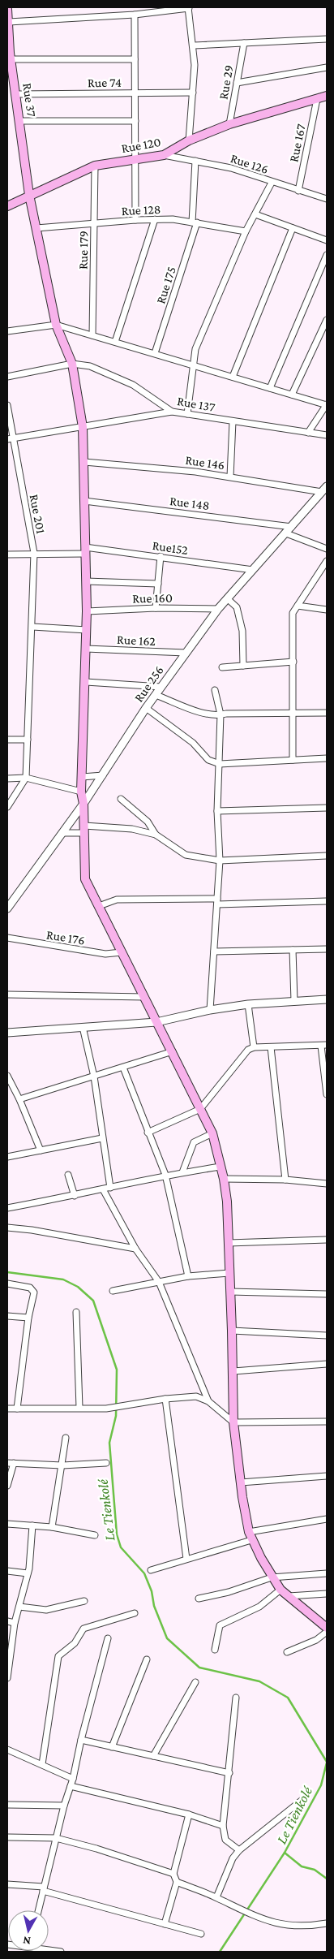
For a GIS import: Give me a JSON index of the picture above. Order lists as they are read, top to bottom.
{
  "streets": {
    "main road": ["Rue 37", "Rue 120"],
    "street": [
      "Rue 74",
      "Rue 29",
      "Rue 167",
      "Rue 126",
      "Rue 128",
      "Rue 179",
      "Rue 175",
      "Rue 137",
      "Rue 146",
      "Rue 148",
      "Rue 201",
      "Rue152",
      "Rue 160",
      "Rue 162",
      "Rue 256",
      "Rue 176"
    ]
  },
  "crossings": [
    ["Rue 74", "Rue 37"],
    ["Rue 29", "Rue 120"],
    ["Rue 37", "Rue 120"],
    ["Rue 37", "Rue 128"],
    ["Rue 37", "Rue 137"],
    ["Rue 37", "Rue 146"],
    ["Rue 37", "Rue 148"],
    ["Rue 37", "Rue152"],
    ["Rue 37", "Rue 160"],
    ["Rue 37", "Rue 162"],
    ["Rue 37", "Rue 256"],
    ["Rue 37", "Rue 176"],
    ["Rue 167", "Rue 120"],
    ["Rue 167", "Rue 126"],
    ["Rue 120", "Rue 126"],
    ["Rue 120", "Rue 179"],
    ["Rue 126", "Rue 175"],
    ["Rue 128", "Rue 179"],
    ["Rue 128", "Rue 175"],
    ["Rue 146", "Rue 256"],
    ["Rue 148", "Rue 256"],
    ["Rue 201", "Rue152"],
    ["Rue152", "Rue 256"],
    ["Rue 160", "Rue 256"],
    ["Rue 162", "Rue 256"]
  ],
  "water": ["Le Tienkolé"],
  "north": "bottom"
}
